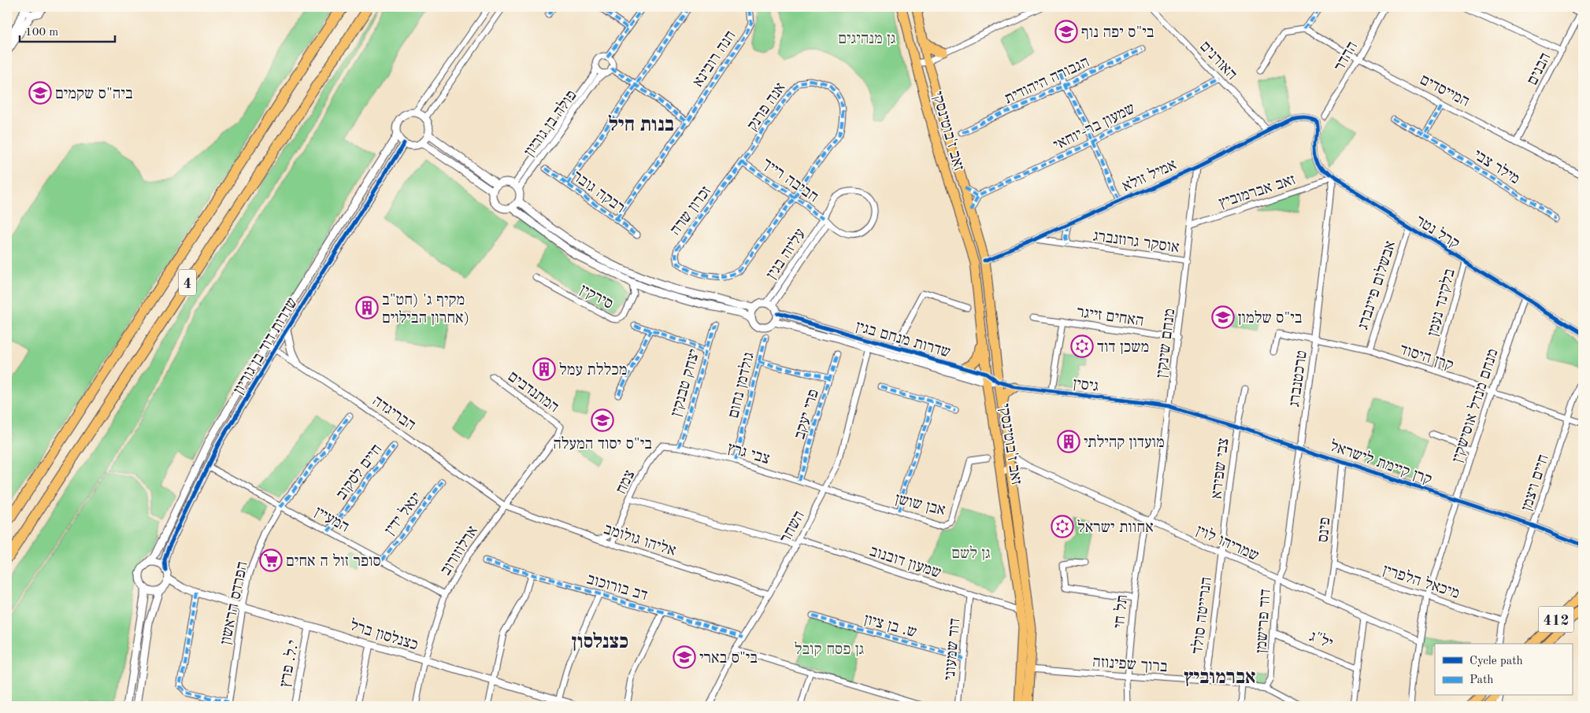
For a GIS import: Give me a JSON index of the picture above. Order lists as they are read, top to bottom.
{
  "streets": {
    "highway": ["4"],
    "main road": ["זאב ז'בוטינסקי", "412"],
    "street": [
      "ההדר",
      "חנה רובינא",
      "האורנים",
      "הבנים",
      "הגבורה היהודית",
      "המייסדים",
      "אנה פרנק",
      "פולה בן גוריון",
      "שמעון בר-יוחאי",
      "מילר צבי",
      "אמיל זולא",
      "חביבה רייך",
      "זאב אברמוביץ",
      "רבקה גובר",
      "זכרון שרה",
      "קרל נטר",
      "אוסקר גרוזנברג",
      "עליזה בגין",
      "אבשלום פיינברג",
      "סירקין",
      "בלקינד נעמן",
      "האחים זייגר",
      "שדרות מנחם בגין",
      "מנחם שינקין",
      "שדרות דוד בן גוריון",
      "קרן היסוד",
      "טרכטנברג",
      "יצחק טבנקין",
      "גיסין",
      "גולדמן נחום",
      "המתנדבים",
      "מנחם מנדל אוסישקין",
      "הבריגדה",
      "פרי יעקב",
      "צבי גרץ",
      "קרן קיימת לישראל",
      "צבי שפירא",
      "חיים לסקוב",
      "צמח",
      "חיים ויצמן",
      "אבן שושן",
      "יגאל ידין",
      "המעיין",
      "השחר",
      "פינס",
      "אליהו גולומב",
      "שמריהו לוין",
      "ארלוזורוב",
      "שמעון דובנוב",
      "מיכאל הלפרין",
      "דב בורוכוב",
      "הפרדס הראשון",
      "תל חי",
      "הנרייטה סולד",
      "דוד פרישמן",
      "ש. בן ציון",
      "כצנלסון ברל",
      "יל\"ג",
      "דוד שמעוני",
      "י.ל. פרץ",
      "ברוך שפינוזה"
    ]
  },
  "crossings": [
    ["ההדר", "המייסדים"],
    ["חנה רובינא", "רבקה גובר"],
    ["האורנים", "שמעון בר-יוחאי"],
    ["האורנים", "אמיל זולא"],
    ["הבנים", "המייסדים"],
    ["אנה פרנק", "חביבה רייך"],
    ["אנה פרנק", "זכרון שרה"],
    ["זאב ז'בוטינסקי", "אמיל זולא"],
    ["זאב ז'בוטינסקי", "שדרות מנחם בגין"],
    ["זאב ז'בוטינסקי", "גיסין"],
    ["זאב ז'בוטינסקי", "שמריהו לוין"],
    ["זאב ז'בוטינסקי", "שמעון דובנוב"],
    ["זאב ז'בוטינסקי", "ברוך שפינוזה"],
    ["אמיל זולא", "קרל נטר"],
    ["אמיל זולא", "אוסקר גרוזנברג"],
    ["אמיל זולא", "מנחם שינקין"],
    ["חביבה רייך", "זכרון שרה"],
    ["חביבה רייך", "עליזה בגין"],
    ["זאב אברמוביץ", "קרל נטר"],
    ["זאב אברמוביץ", "מנחם שינקין"],
    ["זאב אברמוביץ", "טרכטנברג"],
    ["קרל נטר", "אבשלום פיינברג"],
    ["קרל נטר", "בלקינד נעמן"],
    ["קרל נטר", "טרכטנברג"],
    ["קרל נטר", "מנחם מנדל אוסישקין"],
    ["אוסקר גרוזנברג", "מנחם שינקין"],
    ["עליזה בגין", "שדרות מנחם בגין"],
    ["אבשלום פיינברג", "קרן היסוד"],
    ["בלקינד נעמן", "קרן היסוד"],
    ["האחים זייגר", "מנחם שינקין"],
    ["האחים זייגר", "גיסין"],
    ["שדרות מנחם בגין", "גיסין"],
    ["שדרות מנחם בגין", "השחר"],
    ["מנחם שינקין", "גיסין"],
    ["מנחם שינקין", "קרן קיימת לישראל"],
    ["מנחם שינקין", "שמריהו לוין"],
    ["מנחם שינקין", "תל חי"],
    ["שדרות דוד בן גוריון", "הבריגדה"],
    ["שדרות דוד בן גוריון", "המעיין"],
    ["שדרות דוד בן גוריון", "כצנלסון ברל"],
    ["קרן היסוד", "טרכטנברג"],
    ["קרן היסוד", "מנחם מנדל אוסישקין"],
    ["קרן היסוד", "חיים ויצמן"],
    ["טרכטנברג", "קרן קיימת לישראל"],
    ["טרכטנברג", "שמריהו לוין"],
    ["טרכטנברג", "דוד פרישמן"],
    ["יצחק טבנקין", "צבי גרץ"],
    ["גיסין", "קרן קיימת לישראל"],
    ["גולדמן נחום", "צבי גרץ"],
    ["המתנדבים", "ארלוזורוב"],
    ["מנחם מנדל אוסישקין", "קרן קיימת לישראל"],
    ["מנחם מנדל אוסישקין", "שמריהו לוין"],
    ["מנחם מנדל אוסישקין", "מיכאל הלפרין"],
    ["הבריגדה", "אליהו גולומב"],
    ["הבריגדה", "ארלוזורוב"],
    ["פרי יעקב", "צבי גרץ"],
    ["צבי גרץ", "צמח"],
    ["צבי גרץ", "אבן שושן"],
    ["צבי גרץ", "השחר"],
    ["קרן קיימת לישראל", "צבי שפירא"],
    ["קרן קיימת לישראל", "חיים ויצמן"],
    ["קרן קיימת לישראל", "פינס"],
    ["צבי שפירא", "שמריהו לוין"],
    ["צבי שפירא", "הנרייטה סולד"],
    ["חיים לסקוב", "המעיין"],
    ["צמח", "אליהו גולומב"],
    ["חיים ויצמן", "מיכאל הלפרין"],
    ["אבן שושן", "השחר"],
    ["יגאל ידין", "המעיין"],
    ["המעיין", "ארלוזורוב"],
    ["המעיין", "הפרדס הראשון"],
    ["השחר", "אליהו גולומב"],
    ["השחר", "שמעון דובנוב"],
    ["השחר", "דב בורוכוב"],
    ["פינס", "שמריהו לוין"],
    ["פינס", "מיכאל הלפרין"],
    ["אליהו גולומב", "ארלוזורוב"],
    ["שמריהו לוין", "תל חי"],
    ["שמריהו לוין", "הנרייטה סולד"],
    ["שמריהו לוין", "דוד פרישמן"],
    ["ארלוזורוב", "כצנלסון ברל"],
    ["שמעון דובנוב", "דוד שמעוני"],
    ["הפרדס הראשון", "כצנלסון ברל"],
    ["תל חי", "ברוך שפינוזה"],
    ["הנרייטה סולד", "ברוך שפינוזה"],
    ["דוד פרישמן", "יל\"ג"],
    ["דוד פרישמן", "ברוך שפינוזה"],
    ["ש. בן ציון", "דוד שמעוני"],
    ["כצנלסון ברל", "י.ל. פרץ"]
  ],
  "districts": ["בנות חיל", "כצנלסון", "אברמוביץ"],
  "parks": ["גן מנהיגים", "גן לשם", "גן פסח קובל"],
  "places": {
    "school or university": [
      "בי\"ס יפה נוף",
      "ביה\"ס שקמים",
      "בי\"ס שלמון",
      "בי\"ס יסוד המעלה",
      "בי\"ס בארי"
    ],
    "building": ["מקיף ג' (חט\"ב אחרון הבילוים)", "מכללת עמל", "מועדון קהילתי"],
    "synagogue": ["משכן דוד", "אחוות ישראל"],
    "supermarket": ["סופר זול ה אחים"]
  },
  "legend": ["Cycle path", "Path"],
  "scale_bar": "100 m"
}
